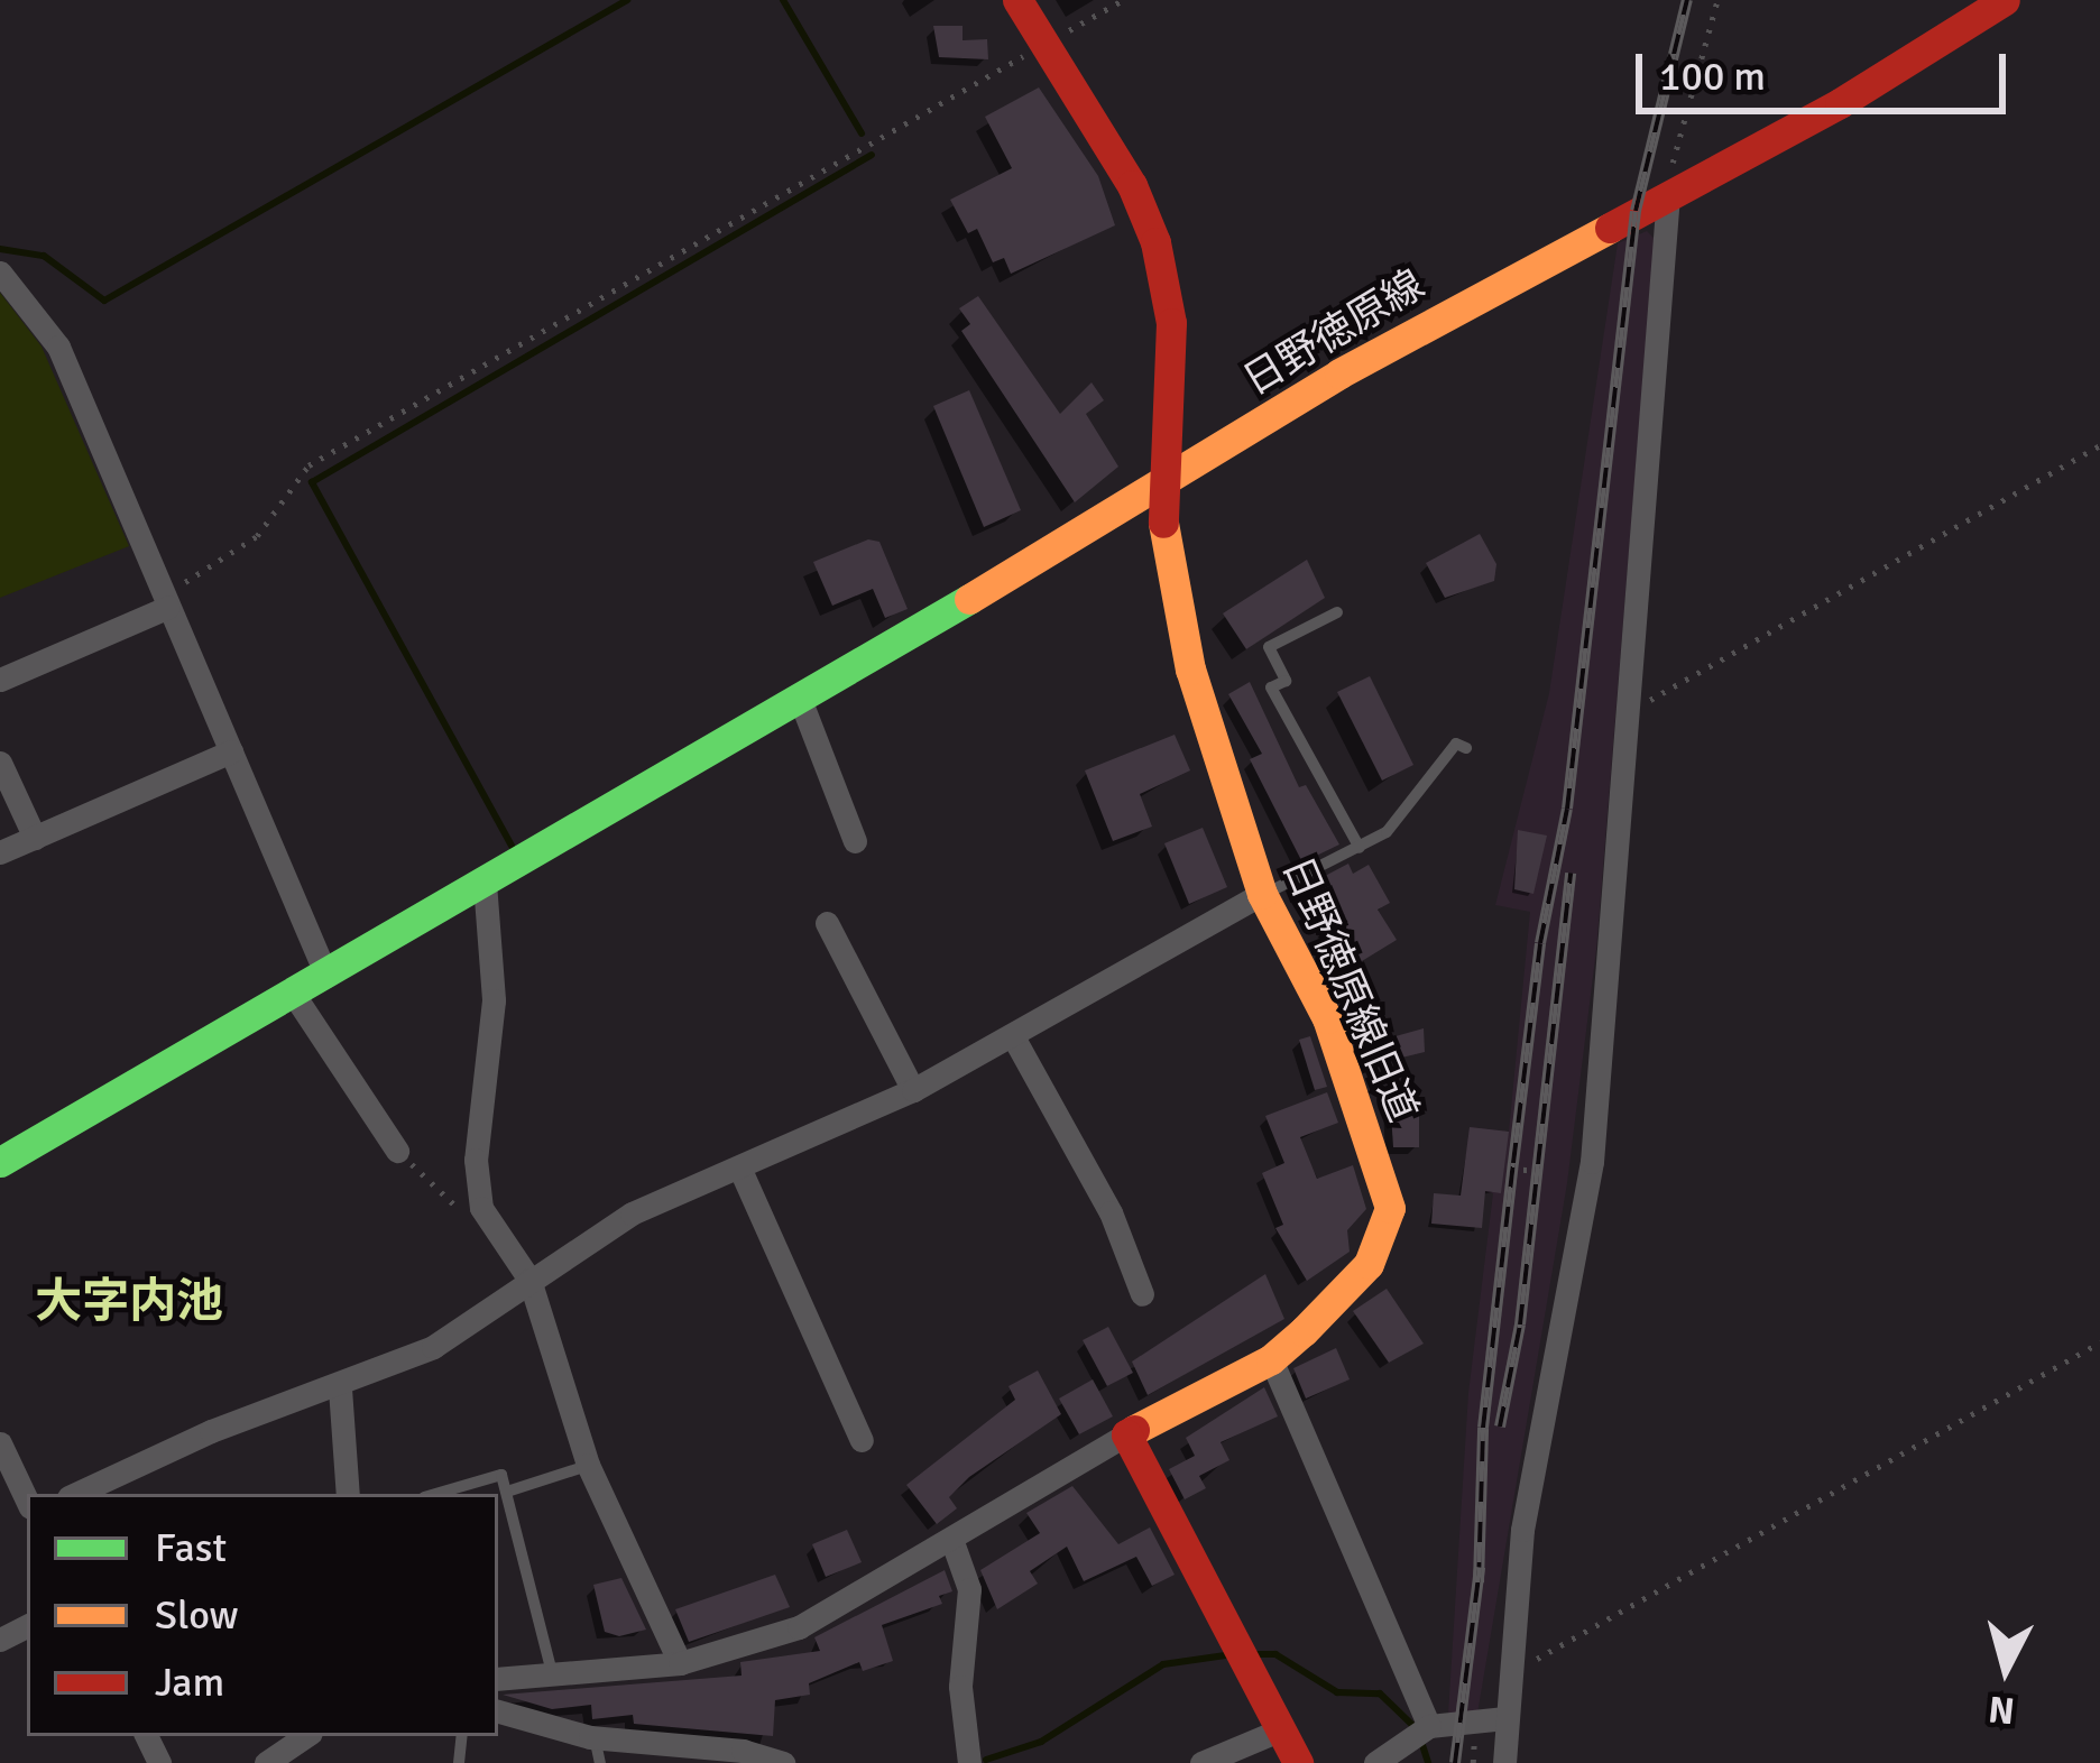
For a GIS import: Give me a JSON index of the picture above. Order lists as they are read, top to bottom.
{
  "streets": {
    "street": ["日野徳原線", "日野徳原線旧道"]
  },
  "crossings": [
    ["日野徳原線", "日野徳原線旧道"]
  ],
  "districts": ["大字内池"],
  "legend": ["Fast", "Slow", "Jam"],
  "scale_bar": "100 m",
  "north": "bottom"
}
